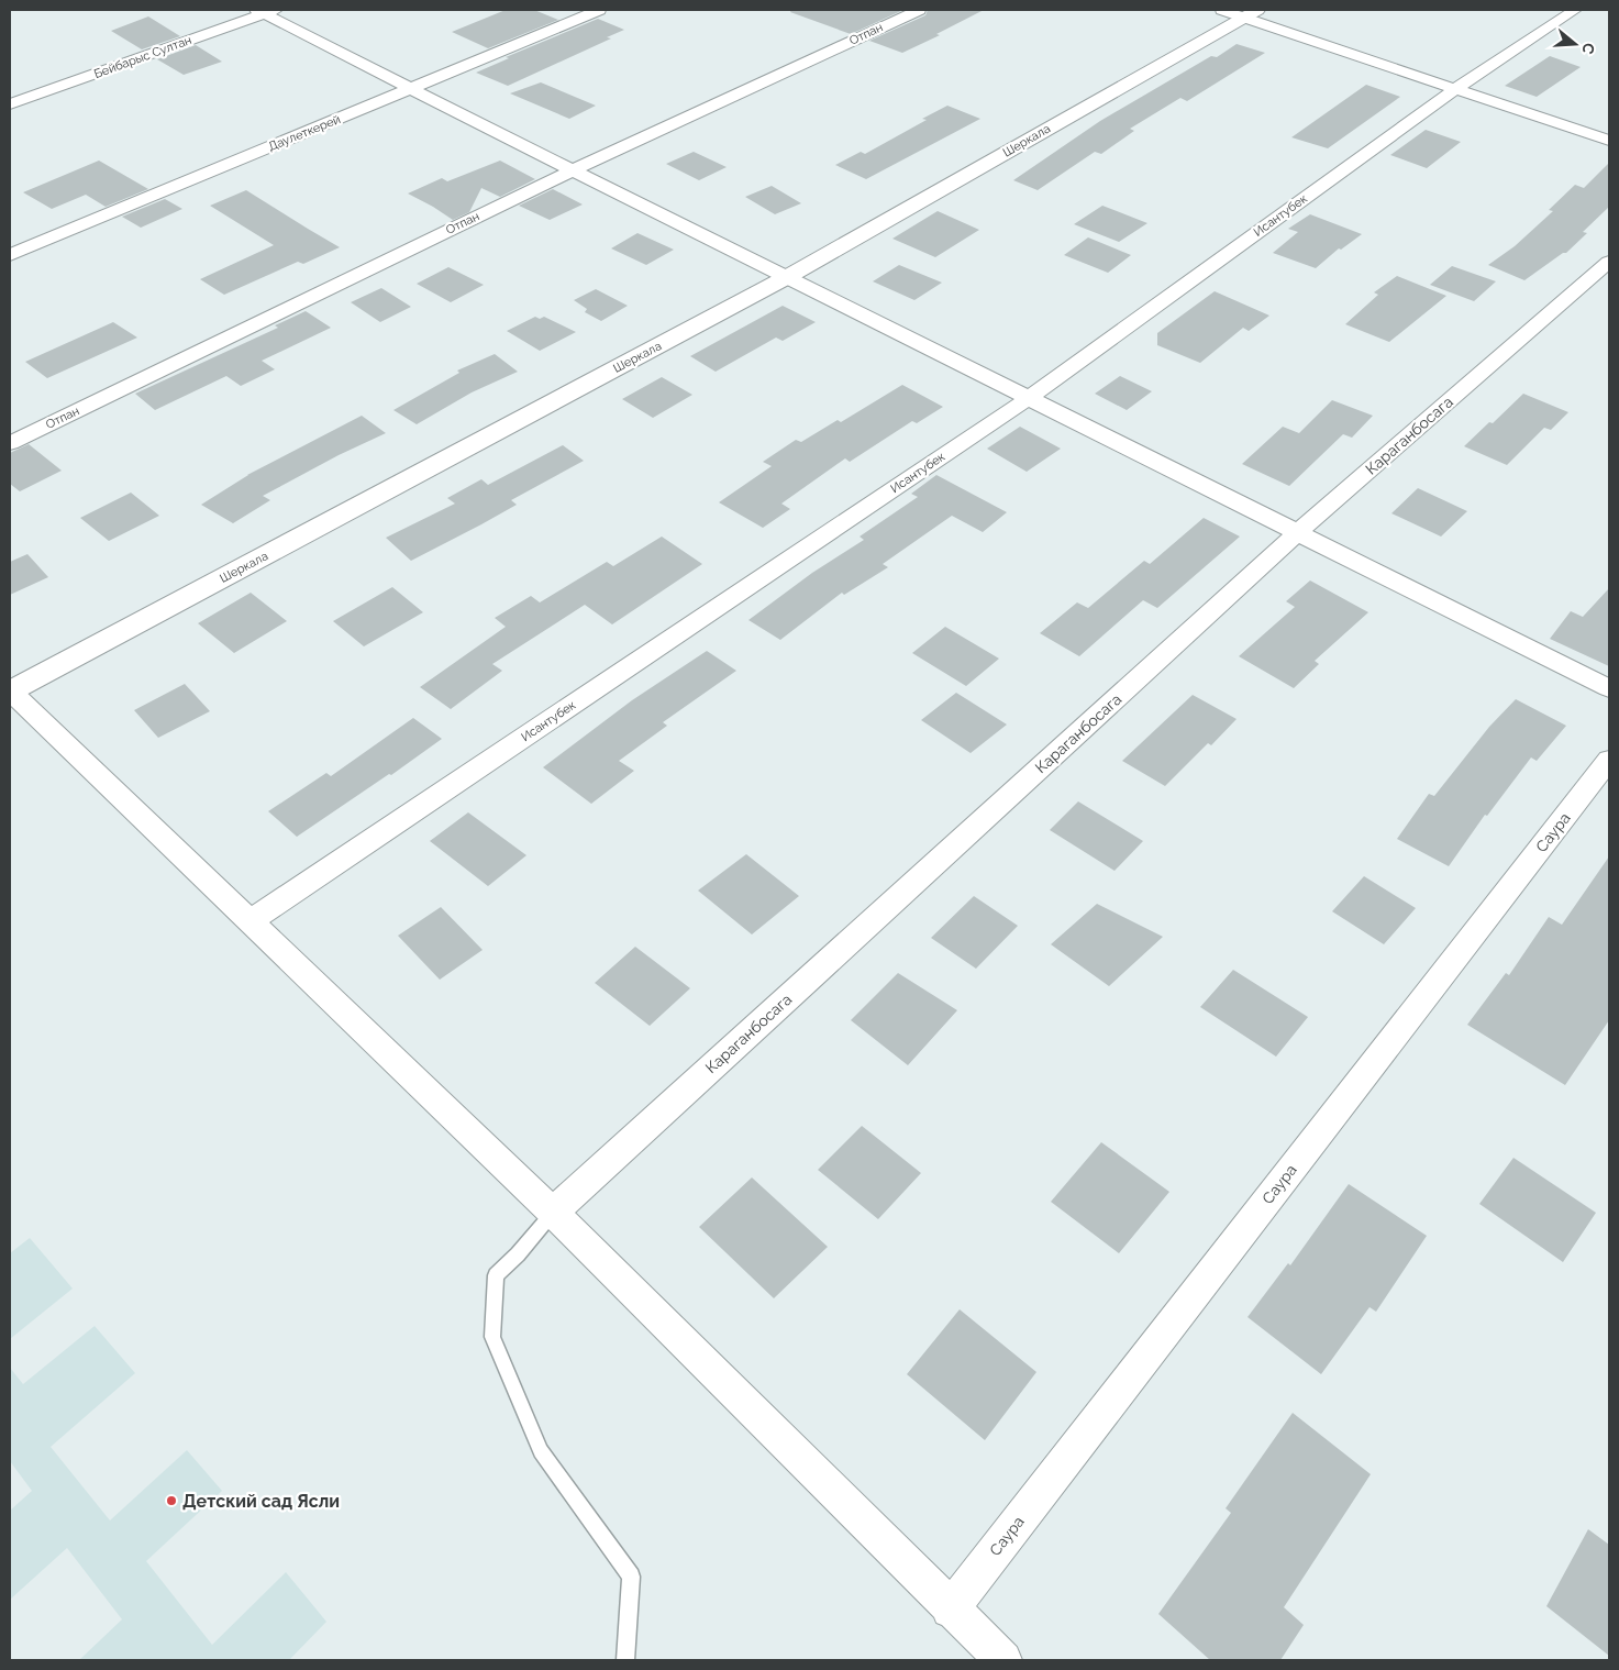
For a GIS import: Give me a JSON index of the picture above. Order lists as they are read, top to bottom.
{
  "streets": {
    "street": [
      "Отпан",
      "Бейбарыс Султан",
      "Даулеткерей",
      "Шеркала",
      "Исантубек",
      "Караганбосага",
      "Саура"
    ]
  },
  "places": ["Детский сад Ясли"],
  "north": "right"
}
